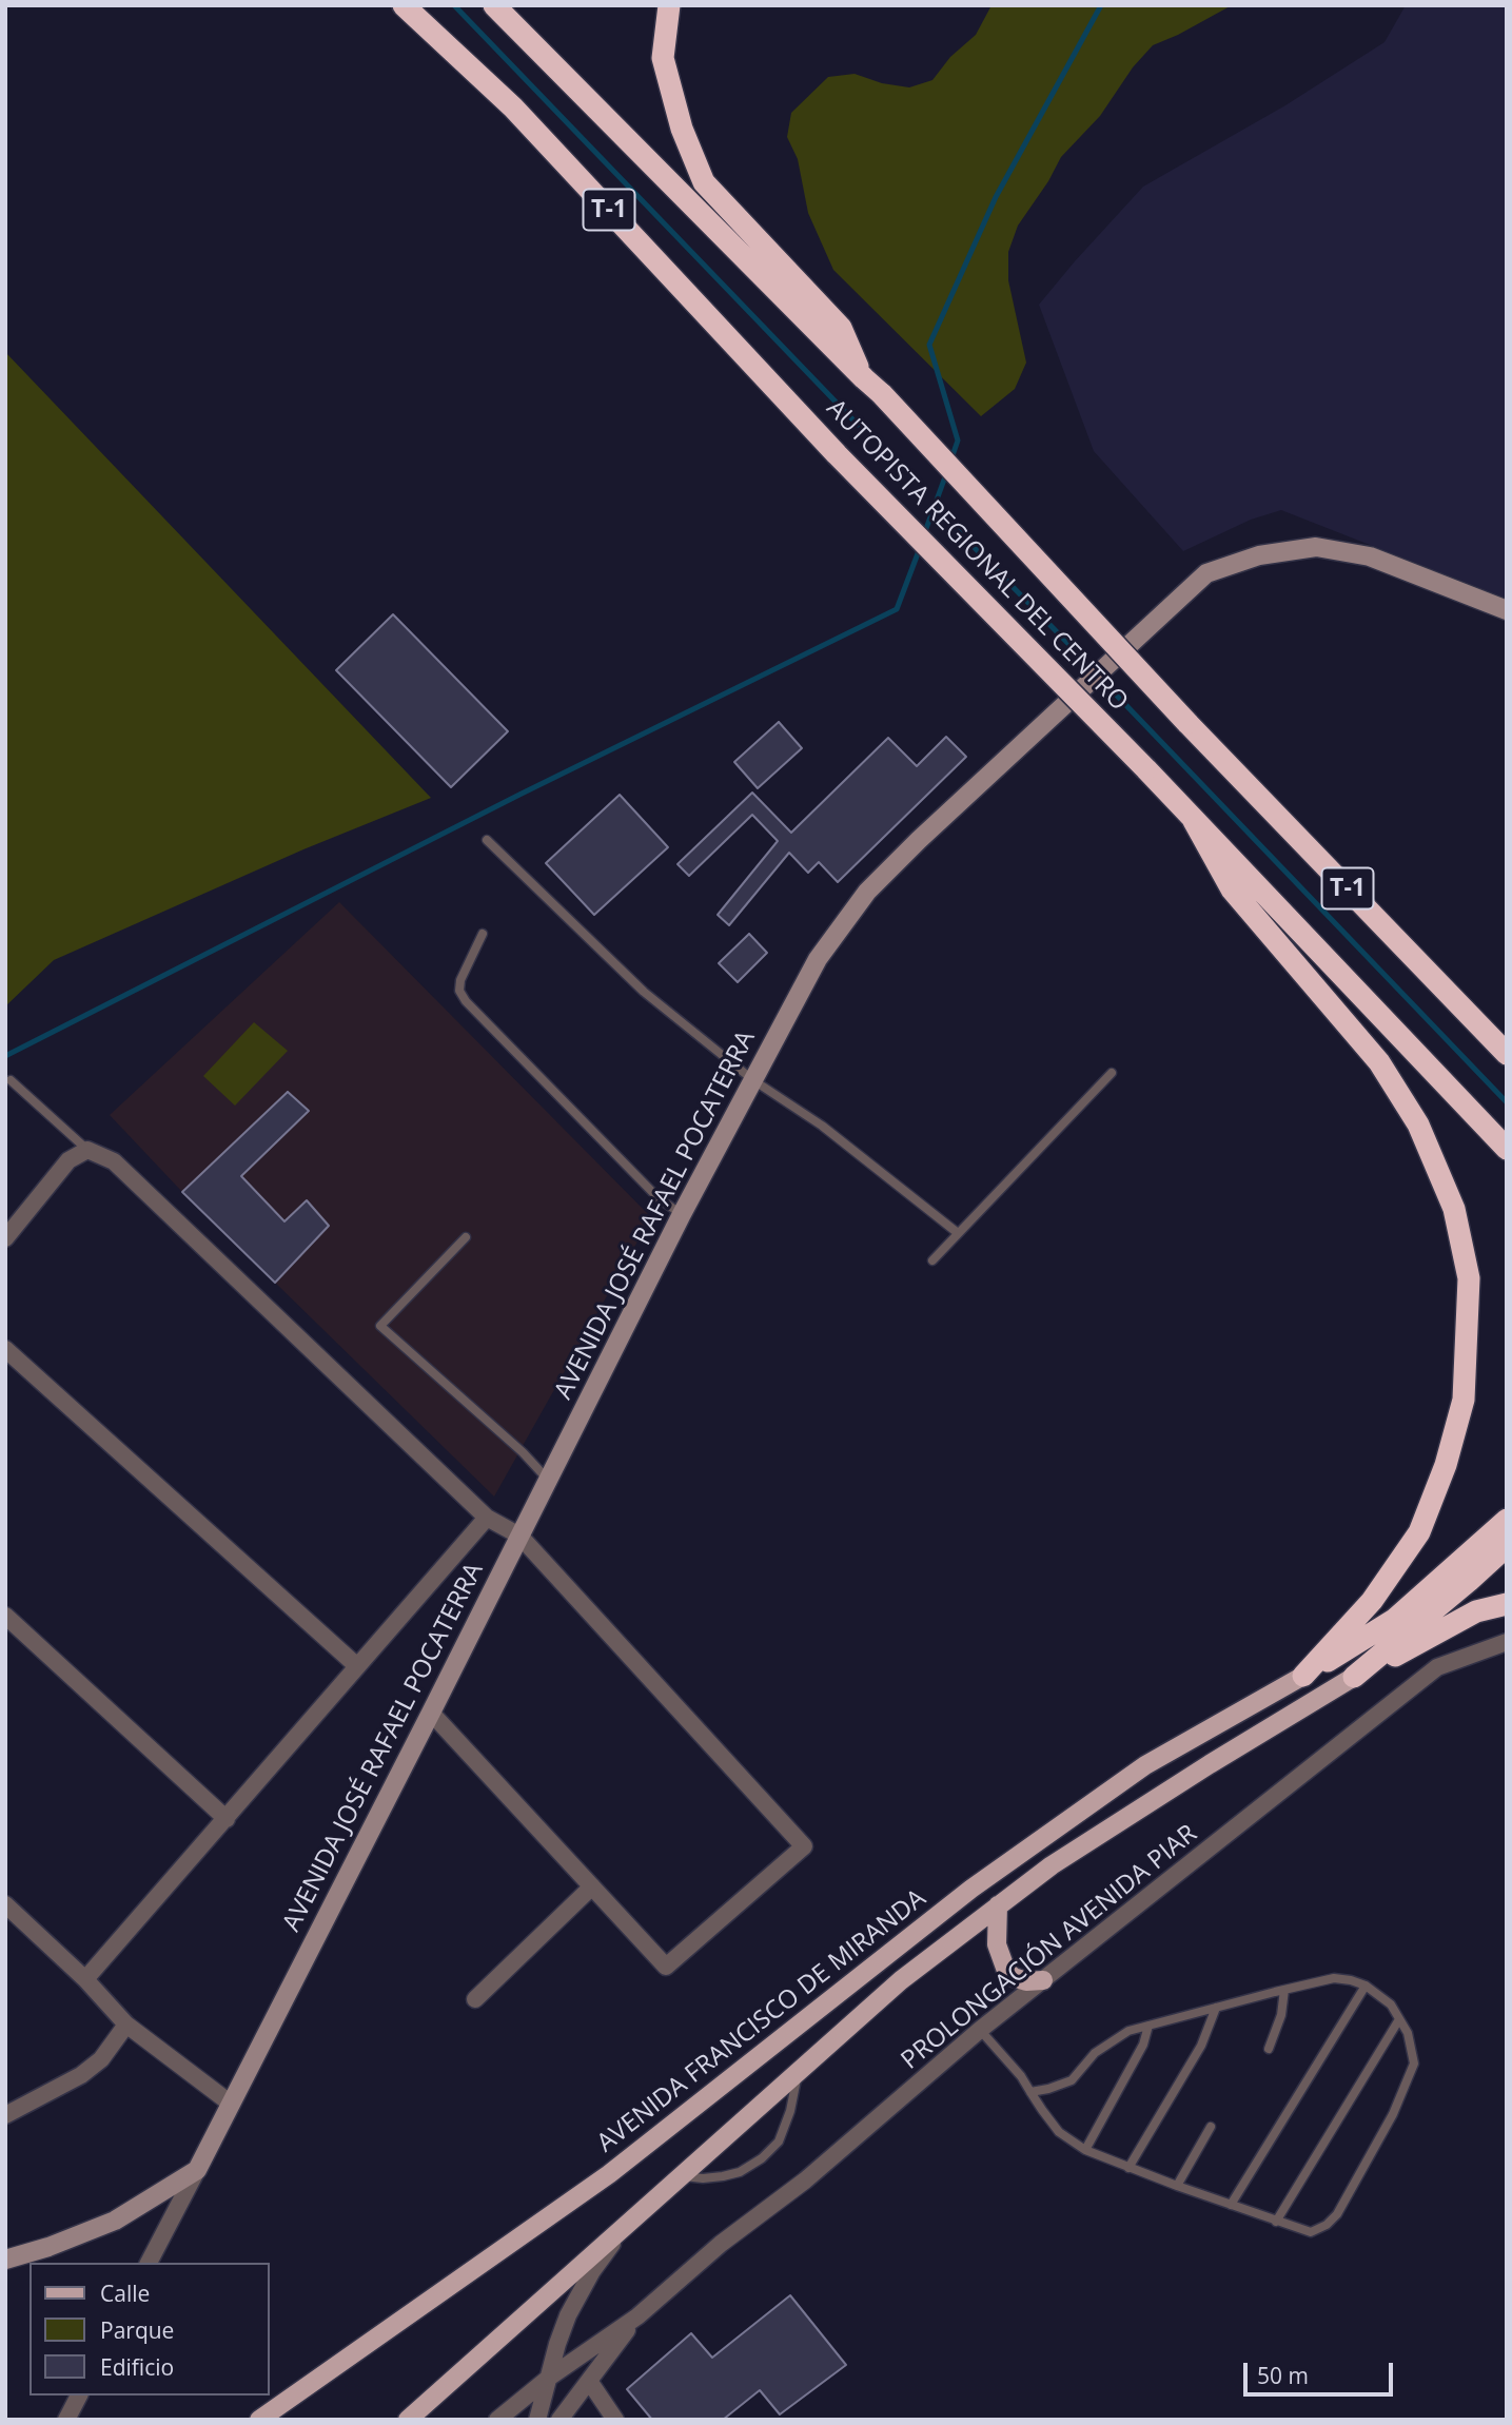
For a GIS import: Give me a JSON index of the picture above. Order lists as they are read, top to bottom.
{
  "streets": {
    "highway": ["T-1", "AUTOPISTA REGIONAL DEL CENTRO"],
    "main road": ["AVENIDA FRANCISCO DE MIRANDA"],
    "street": ["AVENIDA JOSÉ RAFAEL POCATERRA", "PROLONGACIÓN AVENIDA PIAR"]
  },
  "legend": ["Calle", "Parque", "Edificio"],
  "scale_bar": "50 m"
}
